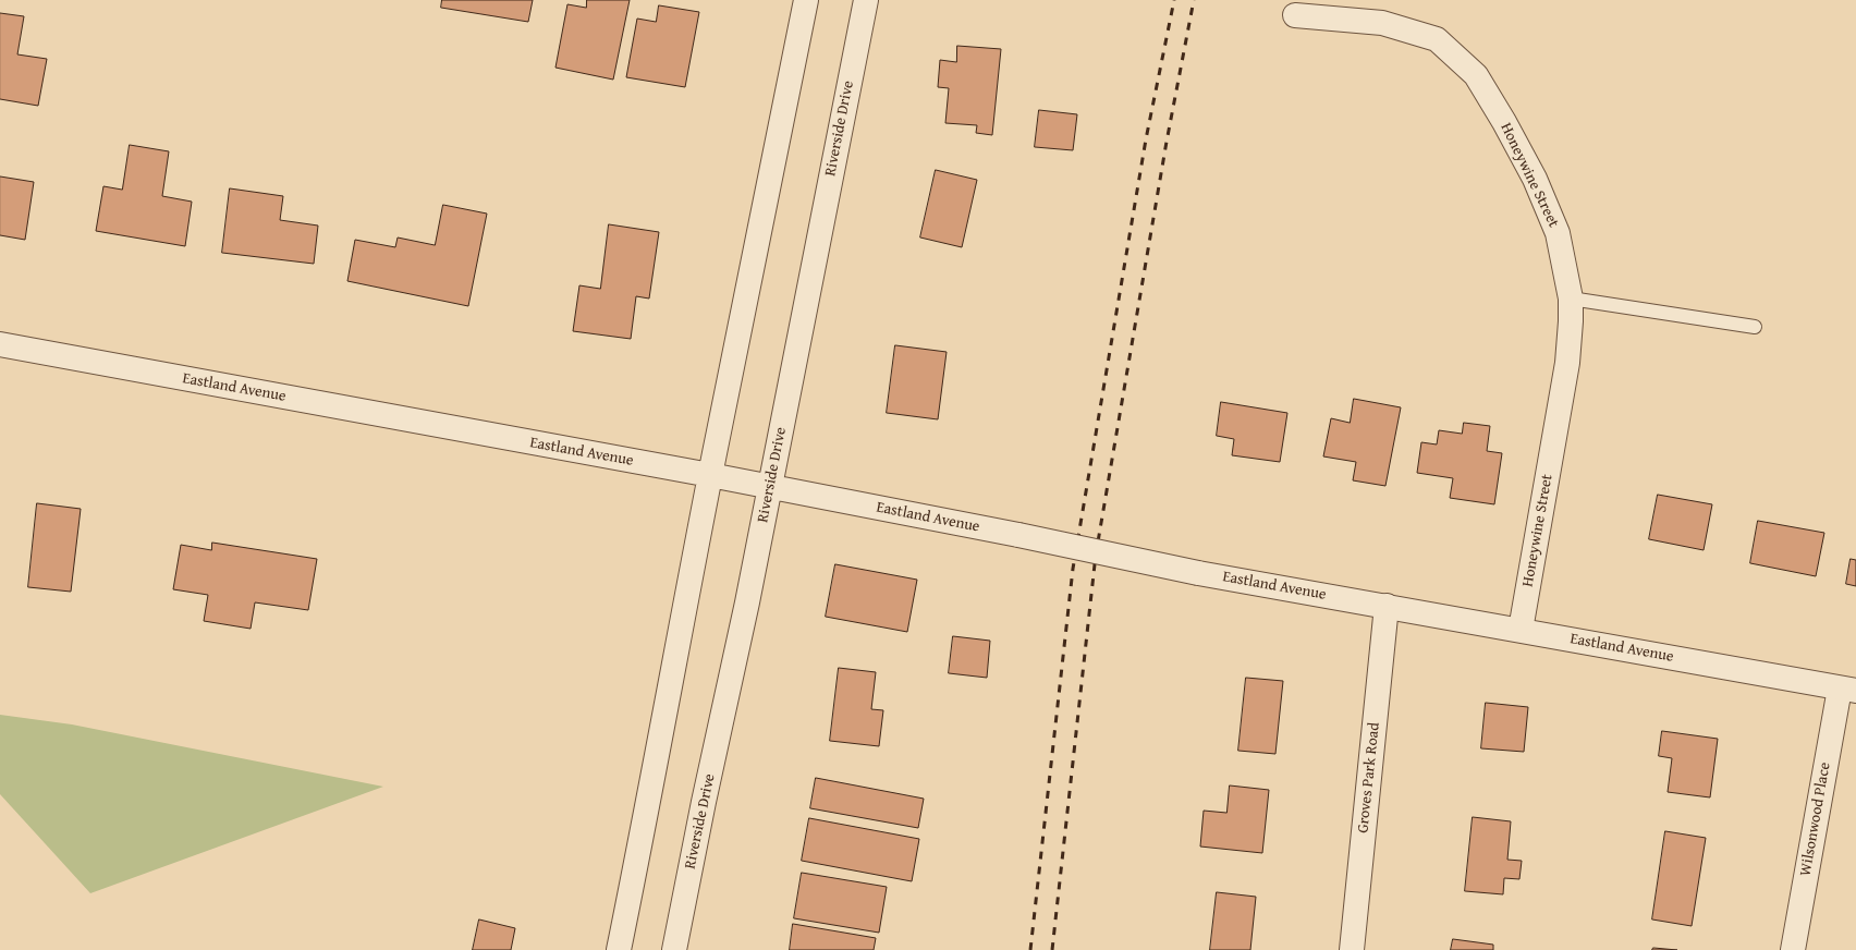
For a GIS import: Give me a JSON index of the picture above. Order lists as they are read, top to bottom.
{
  "streets": {
    "street": [
      "Riverside Drive",
      "Honeywine Street",
      "Eastland Avenue",
      "Groves Park Road",
      "Wilsonwood Place"
    ]
  },
  "crossings": [
    ["Riverside Drive", "Eastland Avenue"],
    ["Honeywine Street", "Eastland Avenue"],
    ["Eastland Avenue", "Groves Park Road"],
    ["Eastland Avenue", "Wilsonwood Place"]
  ]
}
